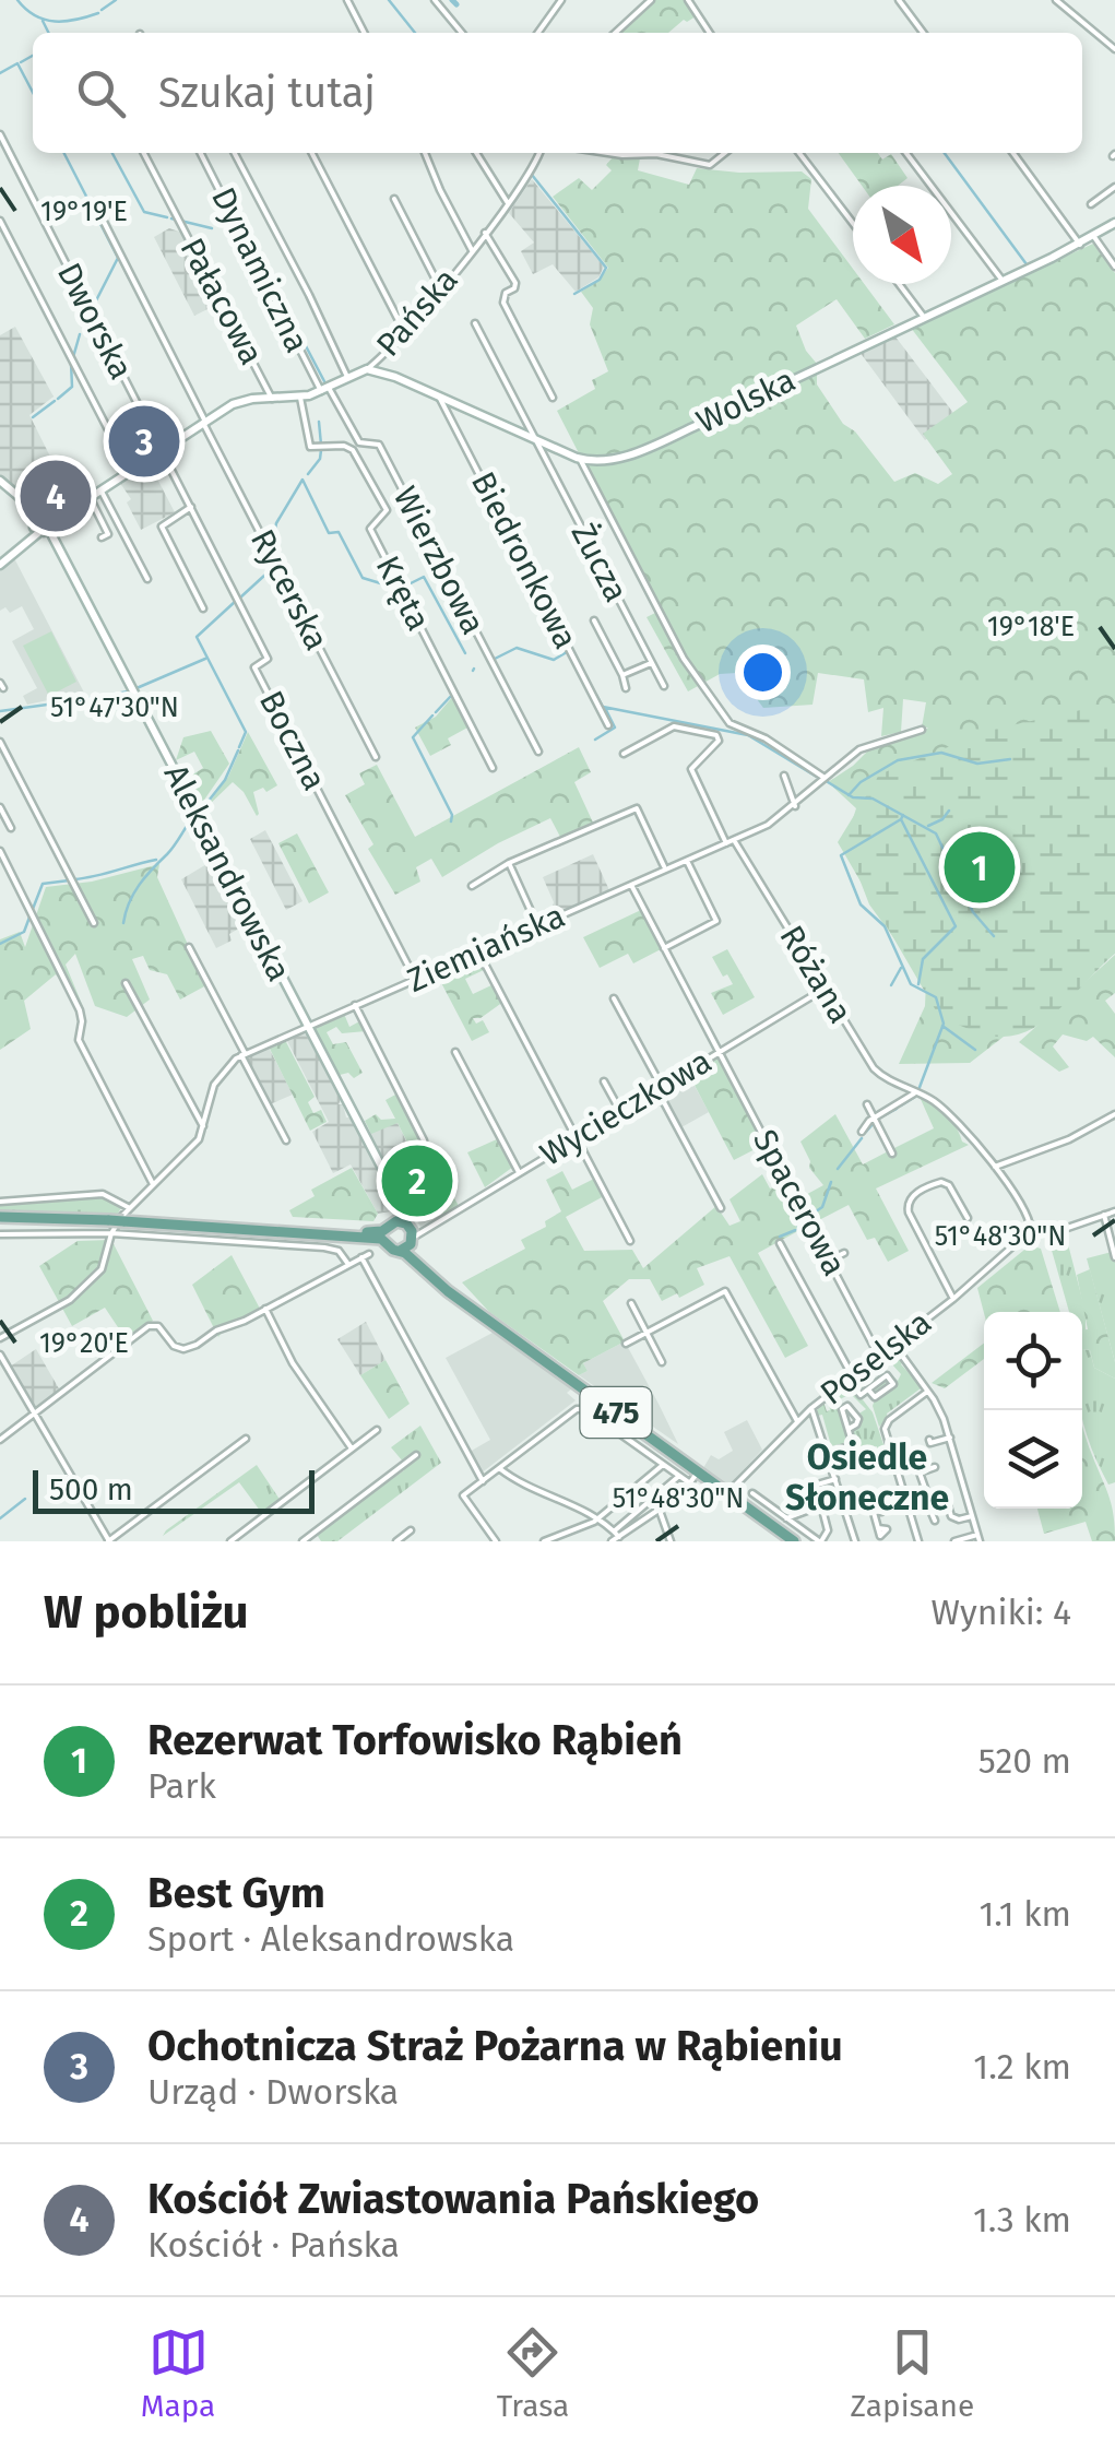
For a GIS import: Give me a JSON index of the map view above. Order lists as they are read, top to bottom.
{
  "streets": {
    "main road": ["475"],
    "street": [
      "Dynamiczna",
      "Pałacowa",
      "Pańska",
      "Dworska",
      "Wolska",
      "Wierzbowa",
      "Biedronkowa",
      "Żucza",
      "Rycerska",
      "Kręta",
      "Boczna",
      "Aleksandrowska",
      "Ziemiańska",
      "Różana",
      "Wycieczkowa",
      "Spacerowa",
      "Poselska"
    ]
  },
  "crossings": [
    ["Dynamiczna", "Pańska"],
    ["Dynamiczna", "Wierzbowa"],
    ["Pałacowa", "Pańska"],
    ["Pańska", "Dworska"],
    ["Pańska", "Wierzbowa"],
    ["Pańska", "Rycerska"],
    ["Pańska", "Kręta"],
    ["Pańska", "Boczna"],
    ["Pańska", "Aleksandrowska"],
    ["Dworska", "Boczna"],
    ["Boczna", "Ziemiańska"],
    ["Aleksandrowska", "Ziemiańska"],
    ["Aleksandrowska", "Wycieczkowa"],
    ["Aleksandrowska", "475"],
    ["Ziemiańska", "Różana"],
    ["Ziemiańska", "Spacerowa"],
    ["Różana", "Wycieczkowa"],
    ["Wycieczkowa", "Spacerowa"],
    ["Wycieczkowa", "475"],
    ["Spacerowa", "Poselska"],
    ["Poselska", "475"]
  ],
  "districts": ["Osiedle Słoneczne"],
  "scale_bar": "500 m",
  "north": "bottom right",
  "page": {
    "search": "Szukaj tutaj",
    "pins": [
      "3",
      "4",
      "1",
      "2"
    ],
    "scale": "500 m",
    "heading": ["W pobliżu", "Wyniki: 4"],
    "list": [
      {
        "mark": "1",
        "name": "Rezerwat Torfowisko Rąbień",
        "note": "Park",
        "value": "520 m"
      },
      {
        "mark": "2",
        "name": "Best Gym",
        "note": "Sport · Aleksandrowska",
        "value": "1.1 km"
      },
      {
        "mark": "3",
        "name": "Ochotnicza Straż Pożarna w Rąbieniu",
        "note": "Urząd · Dworska",
        "value": "1.2 km"
      },
      {
        "mark": "4",
        "name": "Kościół Zwiastowania Pańskiego",
        "note": "Kościół · Pańska",
        "value": "1.3 km"
      }
    ],
    "nav": ["Mapa", "Trasa", "Zapisane"]
  },
  "coordinates": [
    "19°19'E",
    "19°18'E",
    "51°47'30\"N",
    "51°48'30\"N",
    "19°20'E"
  ]
}
